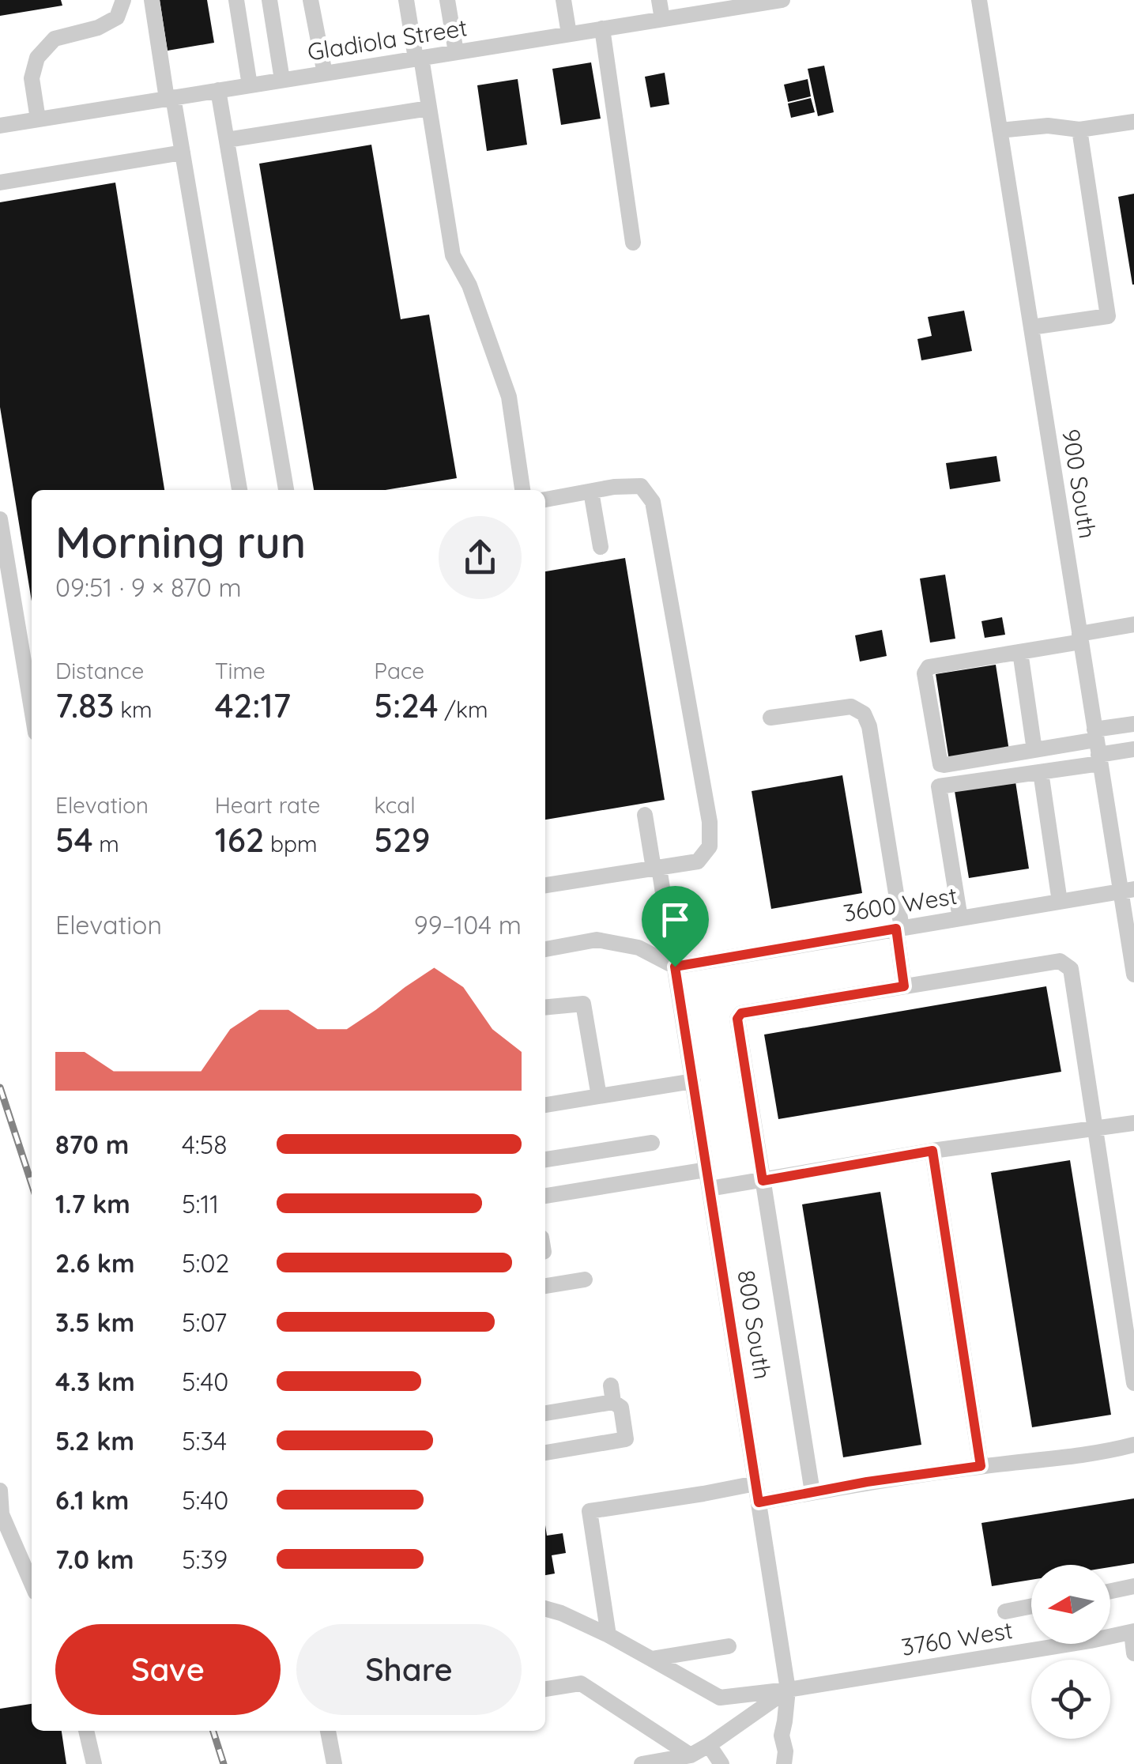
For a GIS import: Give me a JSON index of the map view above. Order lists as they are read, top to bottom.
{
  "streets": {
    "street": [
      "Gladiola Street",
      "900 South",
      "3600 West",
      "800 South",
      "3760 West"
    ]
  },
  "crossings": [
    ["900 South", "3600 West"],
    ["3600 West", "800 South"],
    ["800 South", "3760 West"]
  ],
  "north": "left",
  "page": {
    "heading": ["Morning run", "09:51 · 9 × 870 m"],
    "stats": [
      ["Distance", "7.83 km"],
      ["Time", "42:17"],
      ["Pace", "5:24 /km"],
      ["Elevation", "54 m"],
      ["Heart rate", "162 bpm"],
      ["kcal", "529"]
    ],
    "chart": ["Elevation", "99–104 m"],
    "list": [
      {
        "name": "870 m",
        "note": "4:58"
      },
      {
        "name": "1.7 km",
        "note": "5:11"
      },
      {
        "name": "2.6 km",
        "note": "5:02"
      },
      {
        "name": "3.5 km",
        "note": "5:07"
      },
      {
        "name": "4.3 km",
        "note": "5:40"
      },
      {
        "name": "5.2 km",
        "note": "5:34"
      },
      {
        "name": "6.1 km",
        "note": "5:40"
      },
      {
        "name": "7.0 km",
        "note": "5:39"
      }
    ],
    "buttons": ["Save", "Share"]
  }
}
